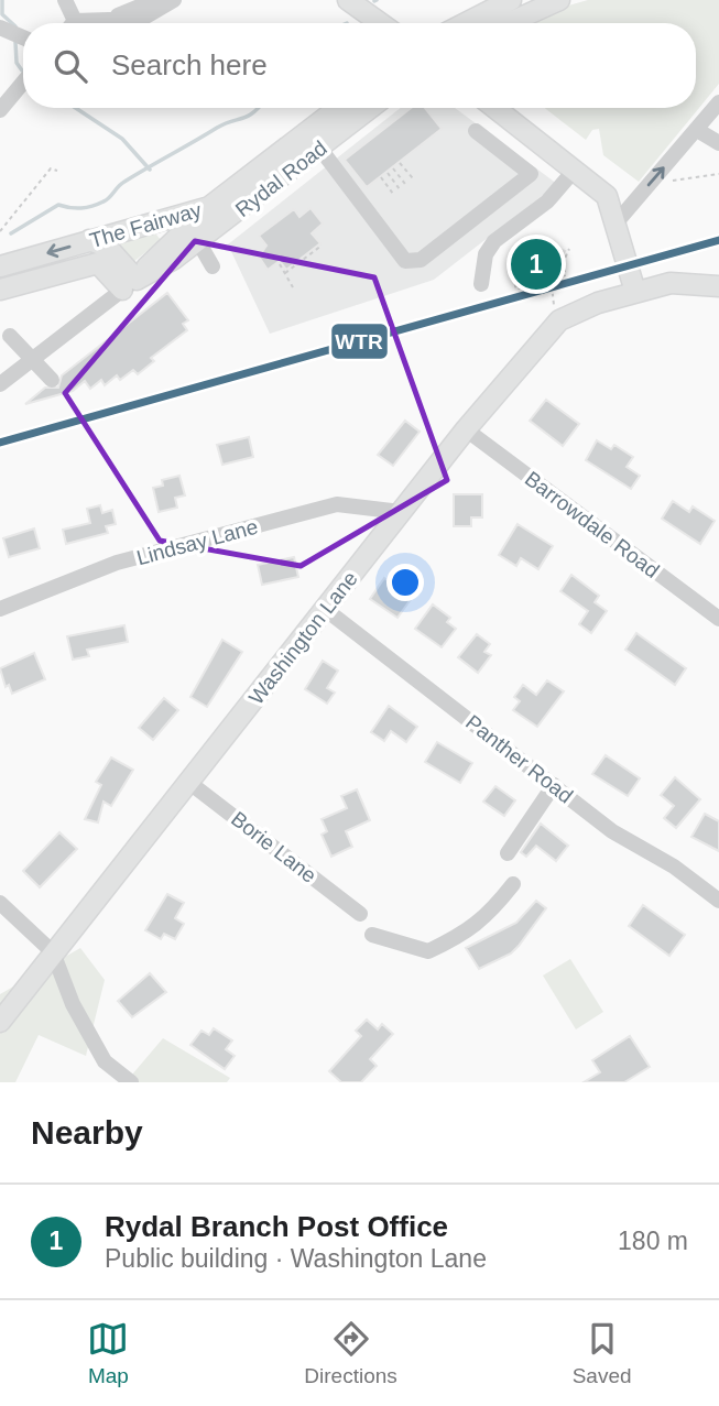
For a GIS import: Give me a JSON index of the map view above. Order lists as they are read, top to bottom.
{
  "streets": {
    "main road": ["Rydal Road", "The Fairway", "Washington Lane"],
    "street": [
      "Barrowdale Road",
      "Lindsay Lane",
      "Panther Road",
      "Borie Lane"
    ]
  },
  "crossings": [
    ["Rydal Road", "The Fairway"],
    ["Barrowdale Road", "Washington Lane"],
    ["Lindsay Lane", "Washington Lane"],
    ["Washington Lane", "Panther Road"],
    ["Washington Lane", "Borie Lane"]
  ],
  "lines": ["transit line WTR"],
  "page": {
    "search": "Search here",
    "pins": "1",
    "heading": "Nearby",
    "list": [
      {
        "mark": "1",
        "name": "Rydal Branch Post Office",
        "note": "Public building · Washington Lane",
        "value": "180 m"
      }
    ],
    "nav": ["Map", "Directions", "Saved"]
  }
}
